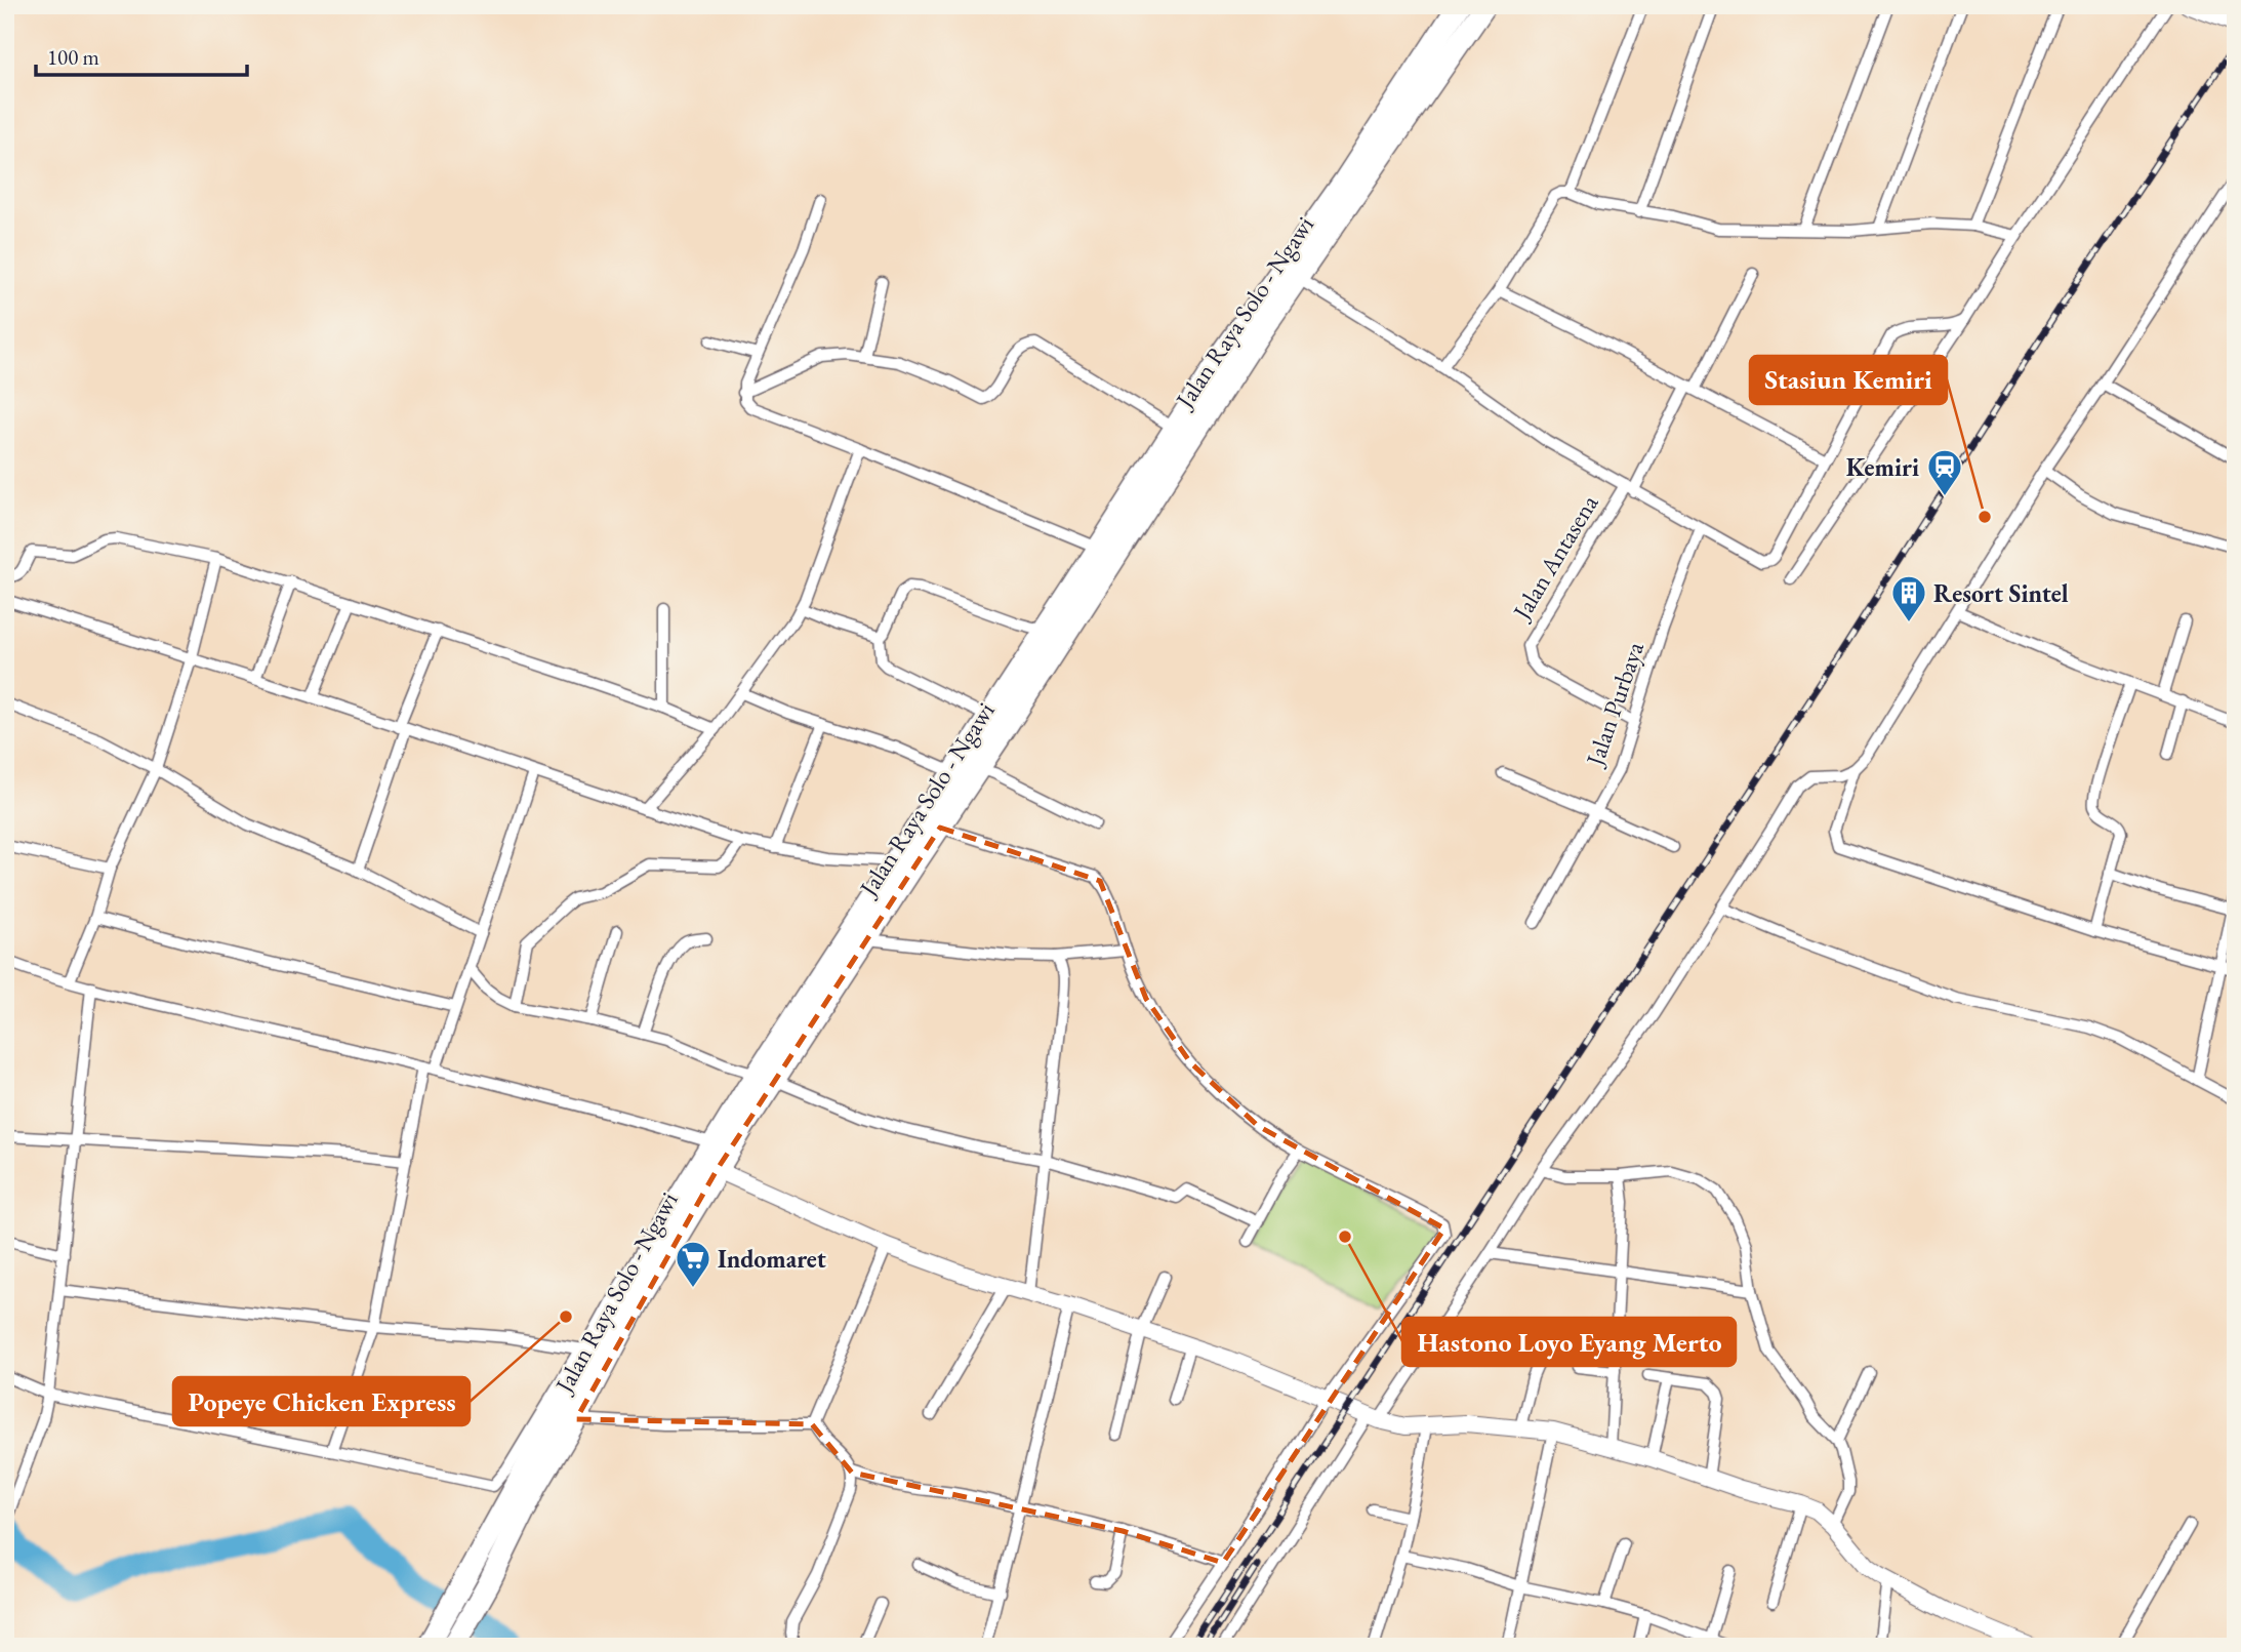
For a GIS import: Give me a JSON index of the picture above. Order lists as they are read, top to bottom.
{
  "streets": {
    "highway": ["Jalan Raya Solo - Ngawi"],
    "street": ["Jalan Antasena", "Jalan Purbaya"]
  },
  "crossings": [
    ["Jalan Antasena", "Jalan Purbaya"]
  ],
  "places": {
    "station": ["Kemiri"],
    "other": ["Stasiun Kemiri", "Hastono Loyo Eyang Merto", "Popeye Chicken Express"],
    "building": ["Resort Sintel"],
    "supermarket": ["Indomaret"]
  },
  "scale_bar": "100 m"
}
